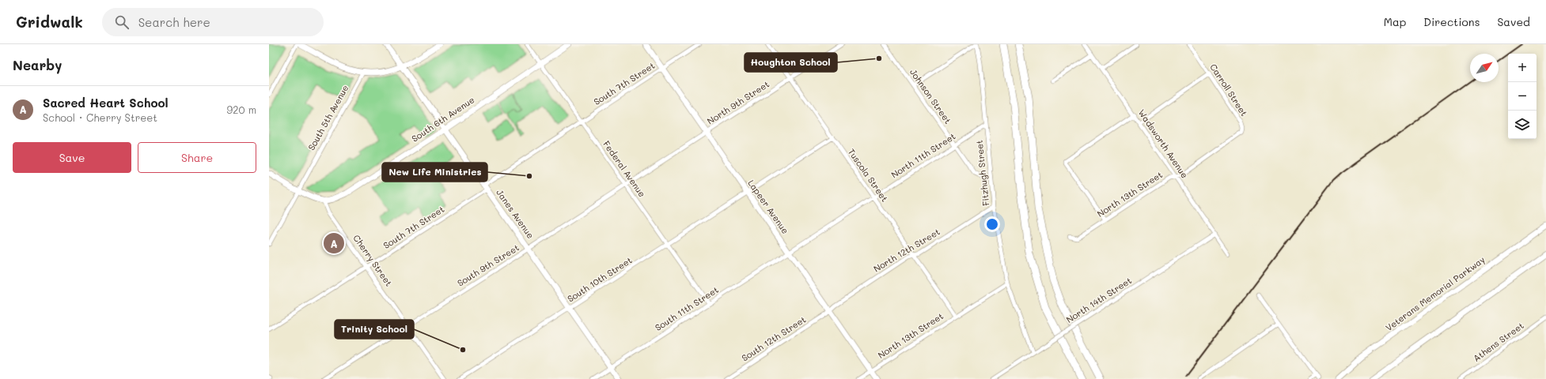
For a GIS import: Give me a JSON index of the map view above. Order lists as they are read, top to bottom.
{
  "streets": {
    "street": [
      "South 7th Street",
      "Carroll Street",
      "Johnson Street",
      "North 9th Street",
      "South 5th Avenue",
      "South 6th Avenue",
      "Wadsworth Avenue",
      "North 11th Street",
      "Federal Avenue",
      "Fitzhugh Street",
      "Tuscola Street",
      "North 13th Street",
      "Lapeer Avenue",
      "Janes Avenue",
      "North 12th Street",
      "Cherry Street",
      "South 9th Street",
      "South 10th Street",
      "Veterans Memorial Parkway",
      "North 14th Street",
      "South 11th Street",
      "South 12th Street",
      "Athens Street"
    ]
  },
  "crossings": [
    ["South 7th Street", "Federal Avenue"],
    ["South 7th Street", "Lapeer Avenue"],
    ["South 7th Street", "Janes Avenue"],
    ["South 7th Street", "Cherry Street"],
    ["Carroll Street", "North 13th Street"],
    ["Johnson Street", "North 11th Street"],
    ["Johnson Street", "Fitzhugh Street"],
    ["North 9th Street", "Tuscola Street"],
    ["North 9th Street", "Lapeer Avenue"],
    ["North 9th Street", "South 9th Street"],
    ["South 6th Avenue", "Federal Avenue"],
    ["South 6th Avenue", "Janes Avenue"],
    ["South 6th Avenue", "Cherry Street"],
    ["Wadsworth Avenue", "North 13th Street"],
    ["Wadsworth Avenue", "North 14th Street"],
    ["North 11th Street", "Fitzhugh Street"],
    ["North 11th Street", "Tuscola Street"],
    ["North 11th Street", "Lapeer Avenue"],
    ["North 11th Street", "South 11th Street"],
    ["Federal Avenue", "South 9th Street"],
    ["Federal Avenue", "South 10th Street"],
    ["Federal Avenue", "South 11th Street"],
    ["Fitzhugh Street", "North 13th Street"],
    ["Fitzhugh Street", "North 12th Street"],
    ["Fitzhugh Street", "North 14th Street"],
    ["Tuscola Street", "North 13th Street"],
    ["Tuscola Street", "North 12th Street"],
    ["Tuscola Street", "South 10th Street"],
    ["North 13th Street", "Lapeer Avenue"],
    ["Lapeer Avenue", "North 12th Street"],
    ["Lapeer Avenue", "South 9th Street"],
    ["Lapeer Avenue", "South 10th Street"],
    ["Lapeer Avenue", "South 11th Street"],
    ["Lapeer Avenue", "South 12th Street"],
    ["Janes Avenue", "South 9th Street"],
    ["Janes Avenue", "South 10th Street"],
    ["Janes Avenue", "South 11th Street"],
    ["North 12th Street", "South 12th Street"],
    ["Cherry Street", "South 9th Street"]
  ],
  "places": ["Houghton School", "New Life Ministries", "Trinity School"],
  "north": "top right",
  "page": {
    "header": "Gridwalk",
    "search": "Search here",
    "nav": ["Map", "Directions", "Saved"],
    "heading": "Nearby",
    "map_buttons": ["+", "−"],
    "list": [
      {
        "mark": "A",
        "name": "Sacred Heart School",
        "note": "School · Cherry Street",
        "value": "920 m"
      }
    ],
    "buttons": ["Save", "Share"],
    "pins": "A"
  }
}
